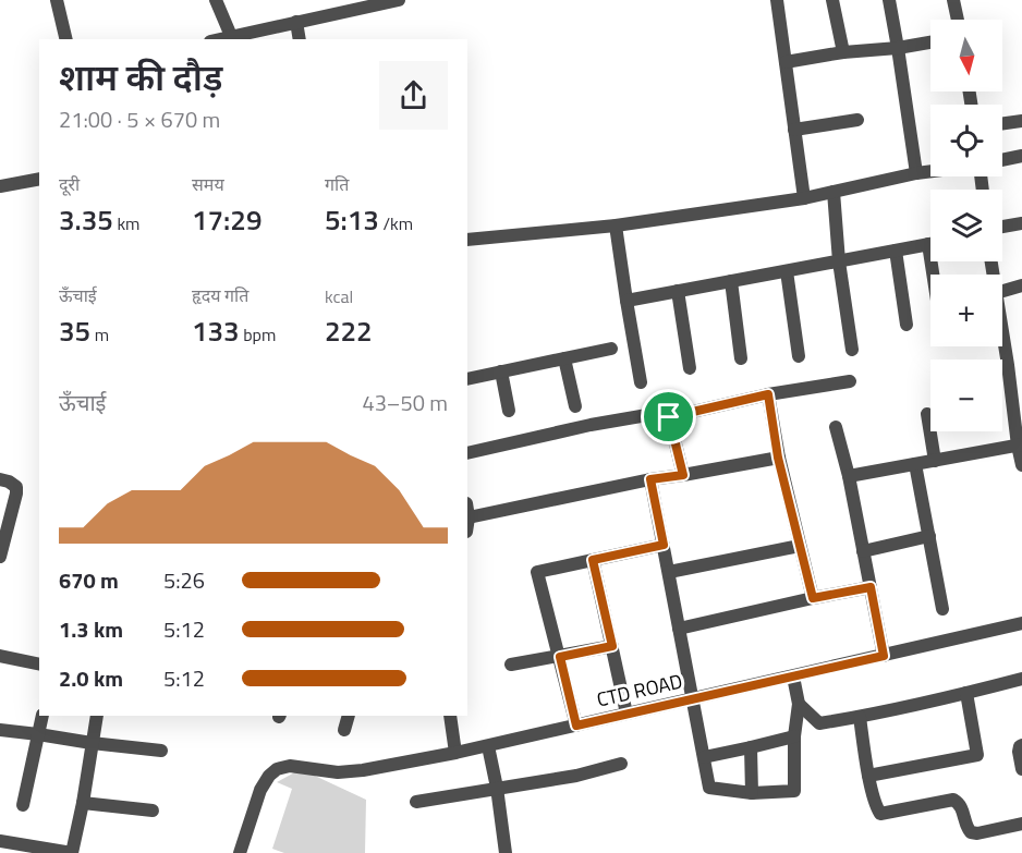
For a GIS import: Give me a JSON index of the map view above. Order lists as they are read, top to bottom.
{
  "streets": {
    "street": ["CTD ROAD"]
  },
  "north": "bottom",
  "page": {
    "map_buttons": ["+", "−"],
    "heading": ["शाम की दौड़", "21:00 · 5 × 670 m"],
    "stats": [
      ["दूरी", "3.35 km"],
      ["समय", "17:29"],
      ["गति", "5:13 /km"],
      ["ऊँचाई", "35 m"],
      ["हृदय गति", "133 bpm"],
      ["kcal", "222"]
    ],
    "chart": ["ऊँचाई", "43–50 m"],
    "list": [
      {
        "name": "670 m",
        "note": "5:26"
      },
      {
        "name": "1.3 km",
        "note": "5:12"
      },
      {
        "name": "2.0 km",
        "note": "5:12"
      }
    ]
  }
}
